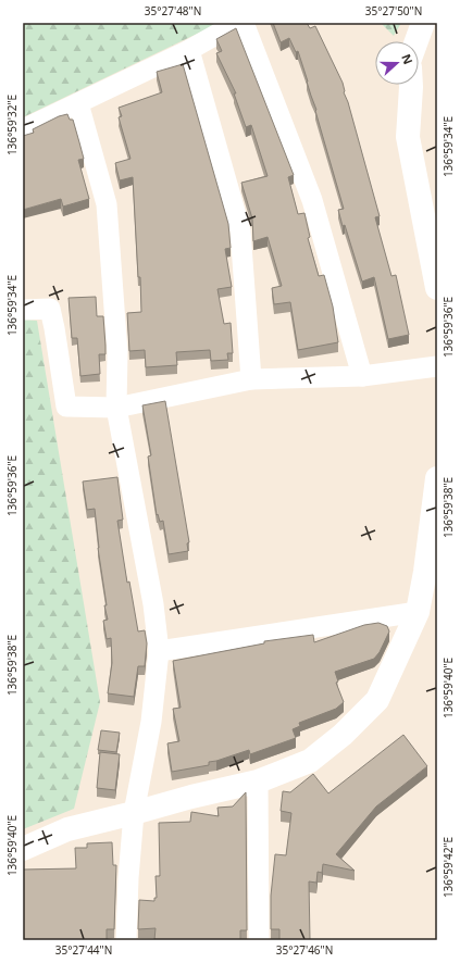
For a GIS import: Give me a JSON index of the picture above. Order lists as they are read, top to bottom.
{
  "north": "right",
  "coordinates": [
    "35°27'48\"N",
    "35°27'50\"N",
    "136°59'32\"E",
    "136°59'34\"E",
    "136°59'36\"E",
    "136°59'38\"E",
    "136°59'40\"E",
    "136°59'42\"E",
    "35°27'44\"N",
    "35°27'46\"N"
  ]
}
